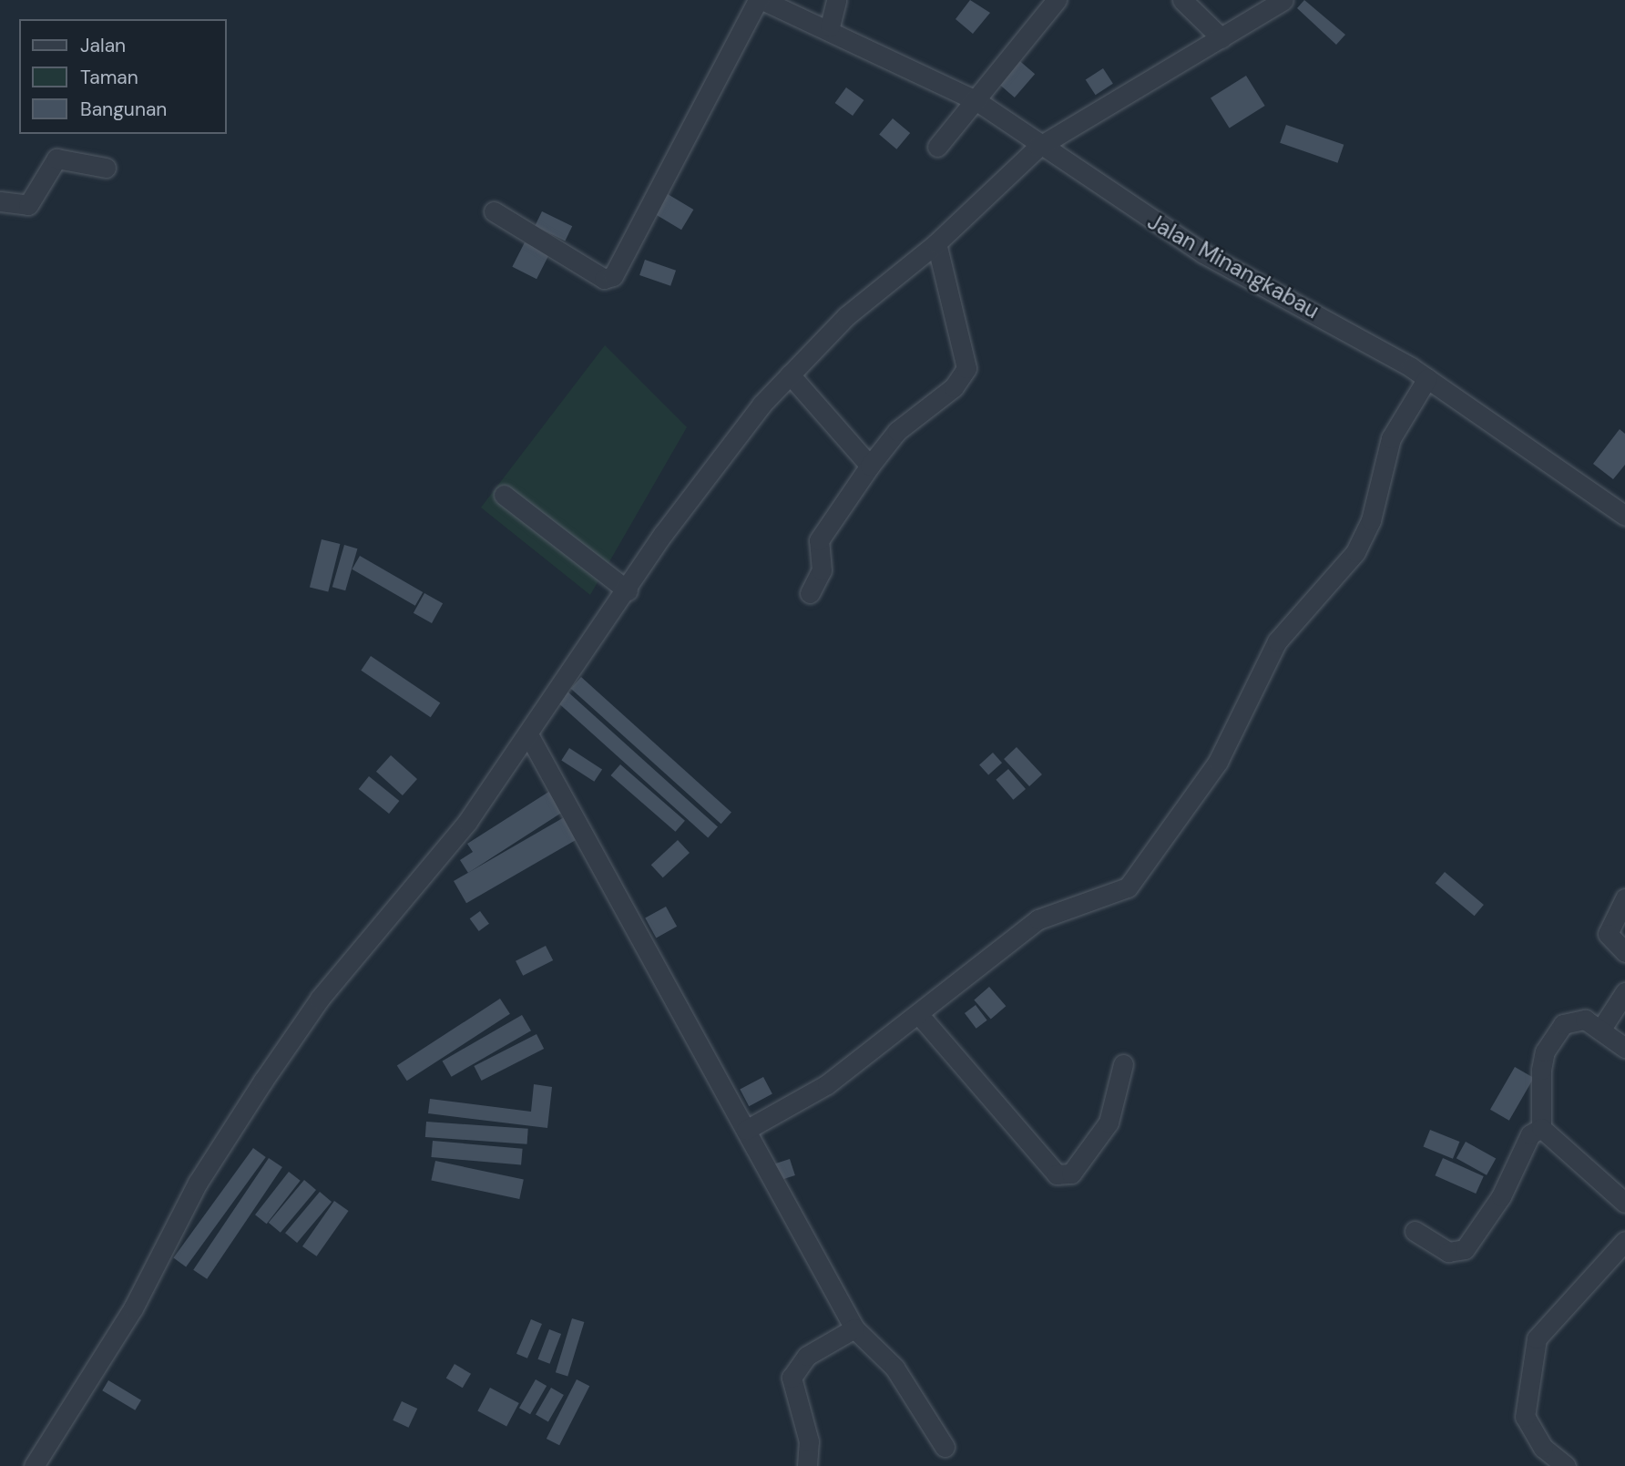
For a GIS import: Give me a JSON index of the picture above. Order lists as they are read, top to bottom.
{
  "streets": {
    "street": ["Jalan Minangkabau"]
  },
  "legend": ["Jalan", "Taman", "Bangunan"]
}
